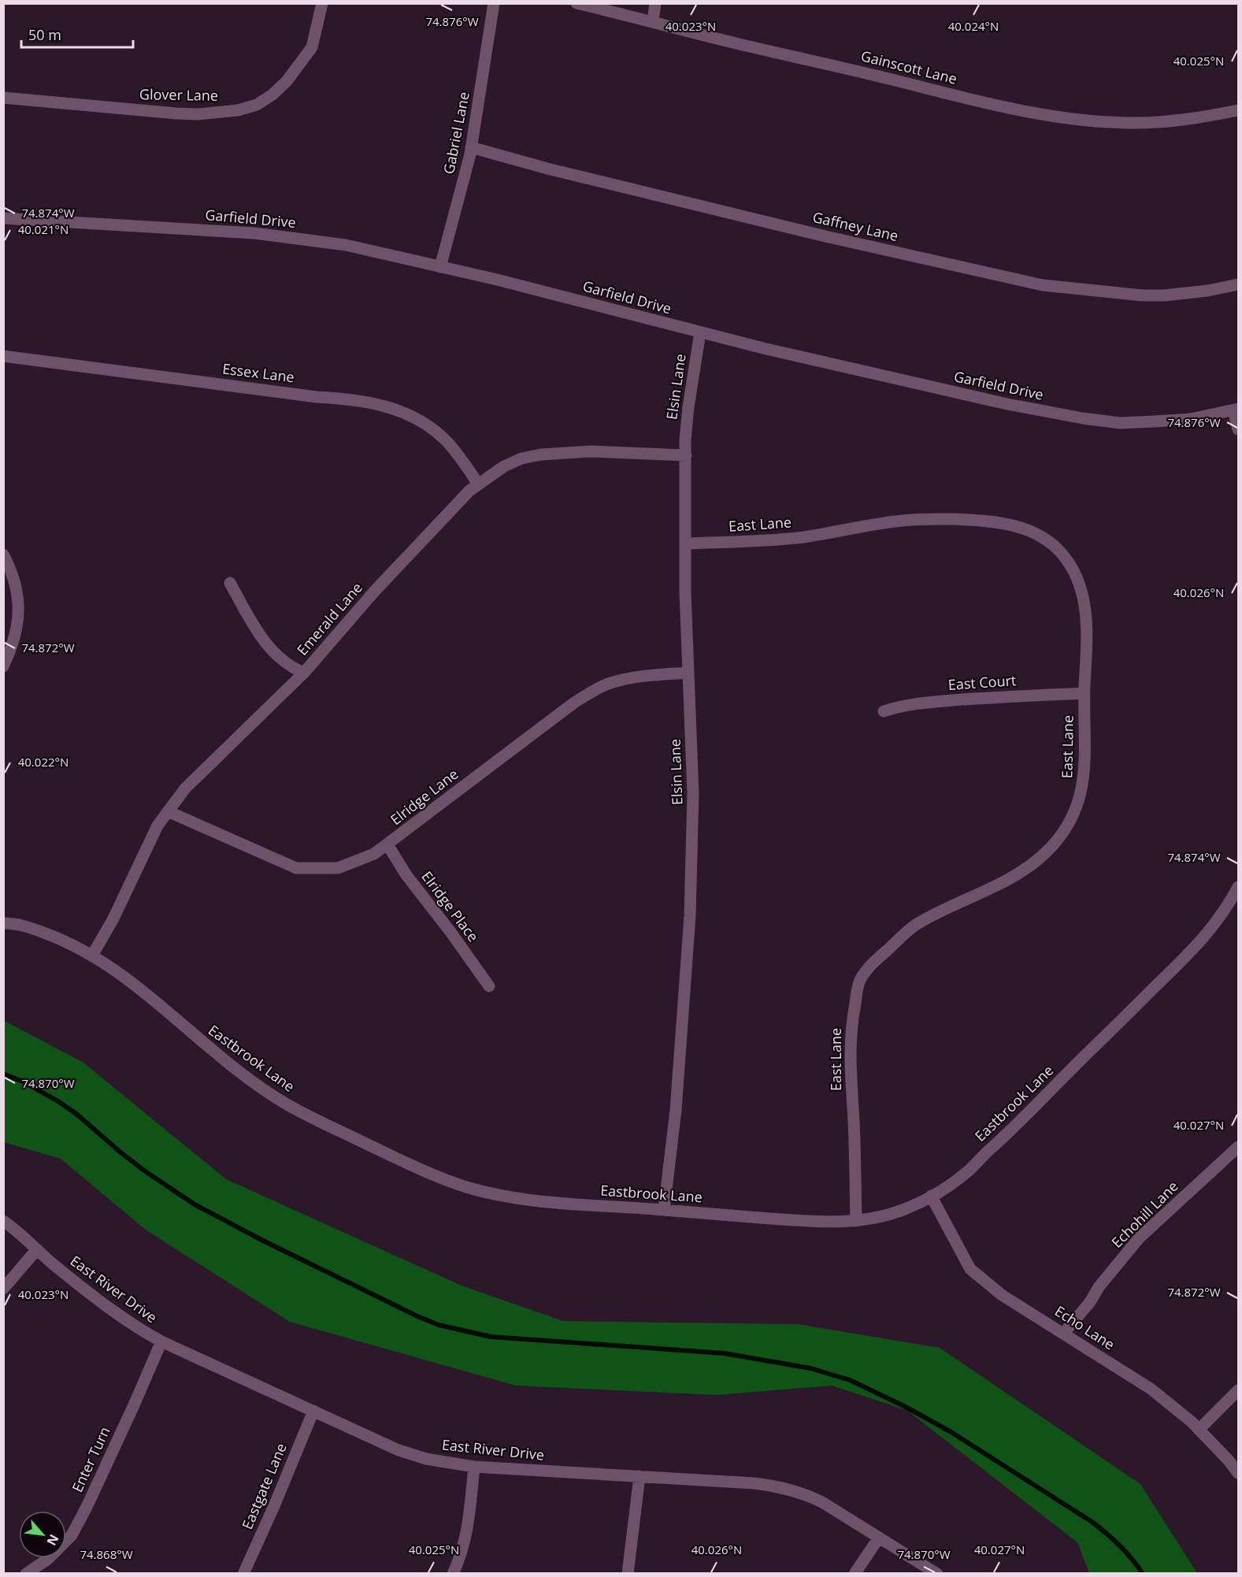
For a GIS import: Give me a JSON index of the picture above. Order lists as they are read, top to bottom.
{
  "streets": {
    "street": [
      "Gainscott Lane",
      "Glover Lane",
      "Gabriel Lane",
      "Garfield Drive",
      "Gaffney Lane",
      "Essex Lane",
      "Elsin Lane",
      "East Lane",
      "Emerald Lane",
      "East Court",
      "Elridge Lane",
      "Elridge Place",
      "Eastbrook Lane",
      "Echohill Lane",
      "East River Drive",
      "Echo Lane",
      "Enter Turn",
      "Eastgate Lane"
    ]
  },
  "crossings": [
    ["Gabriel Lane", "Garfield Drive"],
    ["Gabriel Lane", "Gaffney Lane"],
    ["Garfield Drive", "Elsin Lane"],
    ["Essex Lane", "Emerald Lane"],
    ["Elsin Lane", "East Lane"],
    ["Elsin Lane", "Emerald Lane"],
    ["Elsin Lane", "Elridge Lane"],
    ["Elsin Lane", "Eastbrook Lane"],
    ["East Lane", "East Court"],
    ["East Lane", "Eastbrook Lane"],
    ["Emerald Lane", "Elridge Lane"],
    ["Emerald Lane", "Eastbrook Lane"],
    ["Elridge Lane", "Elridge Place"],
    ["Eastbrook Lane", "Echo Lane"],
    ["Echohill Lane", "Echo Lane"],
    ["East River Drive", "Enter Turn"],
    ["East River Drive", "Eastgate Lane"]
  ],
  "scale_bar": "50 m",
  "north": "bottom right",
  "coordinates": [
    "74.876°W",
    "40.023°N",
    "40.024°N",
    "40.025°N",
    "74.874°W",
    "40.021°N",
    "40.026°N",
    "74.872°W",
    "40.022°N",
    "74.870°W",
    "40.027°N",
    "74.868°W"
  ]
}
